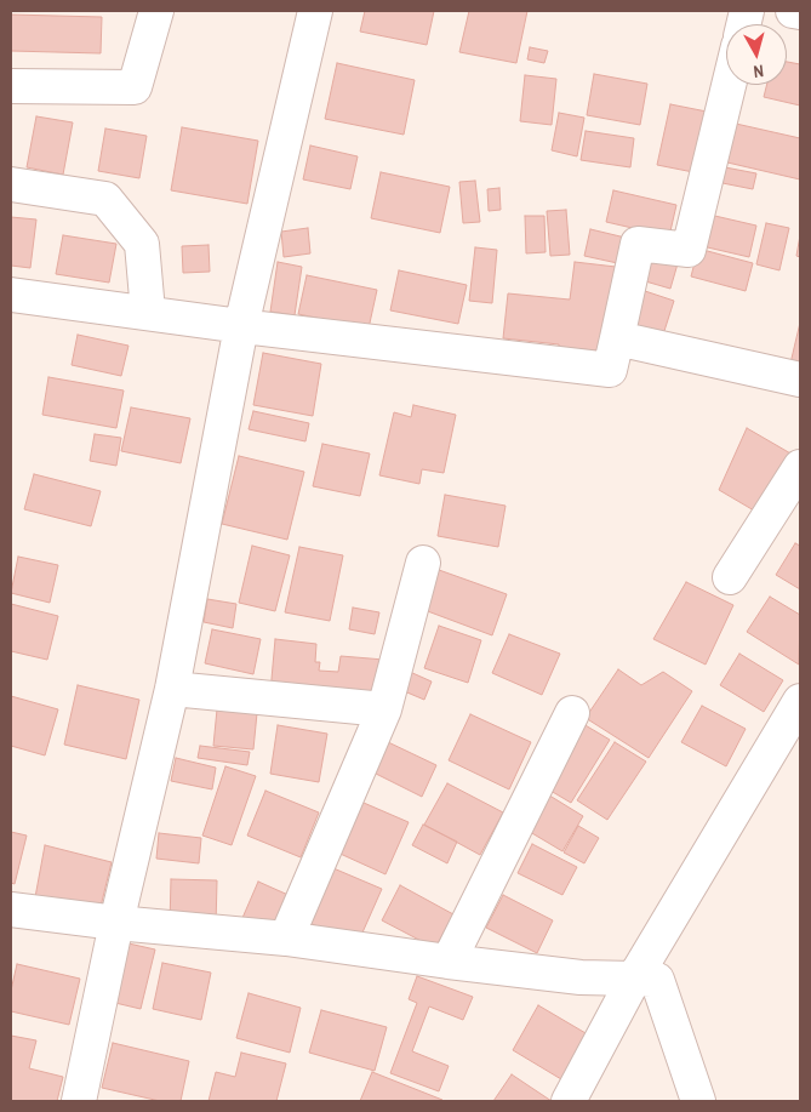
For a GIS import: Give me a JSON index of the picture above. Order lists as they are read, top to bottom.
{
  "north": "bottom"
}
